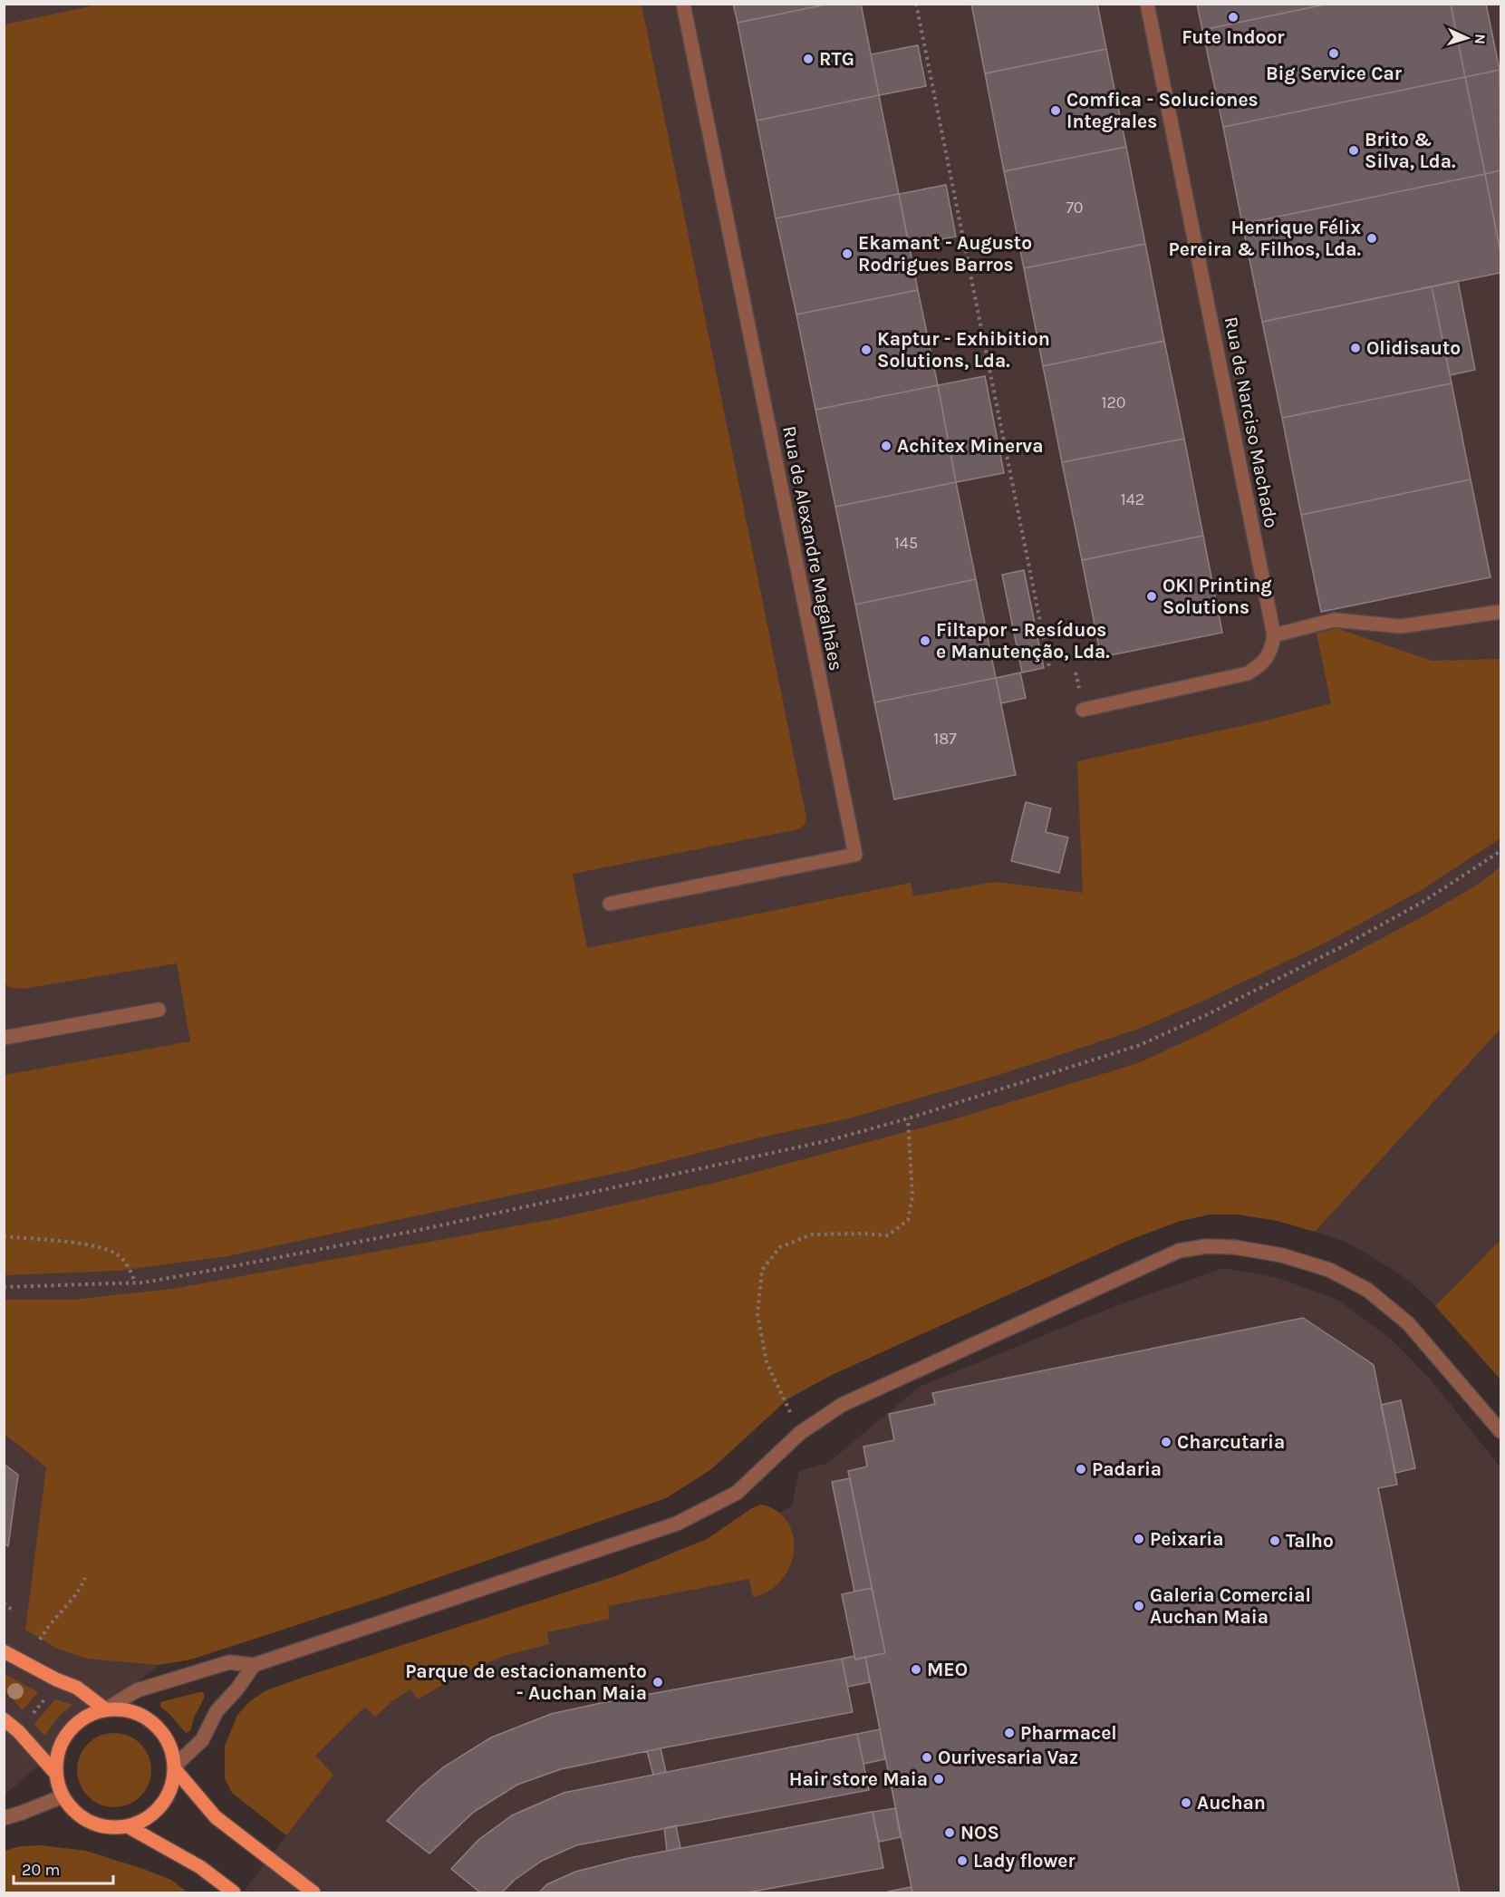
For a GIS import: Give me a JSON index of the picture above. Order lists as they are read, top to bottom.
{
  "streets": {
    "street": ["Rua de Narciso Machado", "Rua de Alexandre Magalhães"]
  },
  "places": [
    "Fute Indoor",
    "Big Service Car",
    "RTG",
    "Comfica - Soluciones Integrales",
    "Brito & Silva, Lda.",
    "Henrique Félix Pereira & Filhos, Lda.",
    "Ekamant - Augusto Rodrigues Barros",
    "Olidisauto",
    "Kaptur - Exhibition Solutions, Lda.",
    "Achitex Minerva",
    "OKI Printing Solutions",
    "Filtapor - Resíduos e Manutenção, Lda.",
    "Charcutaria",
    "Padaria",
    "Peixaria",
    "Talho",
    "Galeria Comercial Auchan Maia",
    "MEO",
    "Parque de estacionamento - Auchan Maia",
    "Pharmacel",
    "Ourivesaria Vaz",
    "Hair store Maia",
    "Auchan",
    "NOS",
    "Lady flower"
  ],
  "house_numbers": [
    "70",
    "120",
    "142",
    "145",
    "187"
  ],
  "scale_bar": "20 m",
  "north": "right"
}
